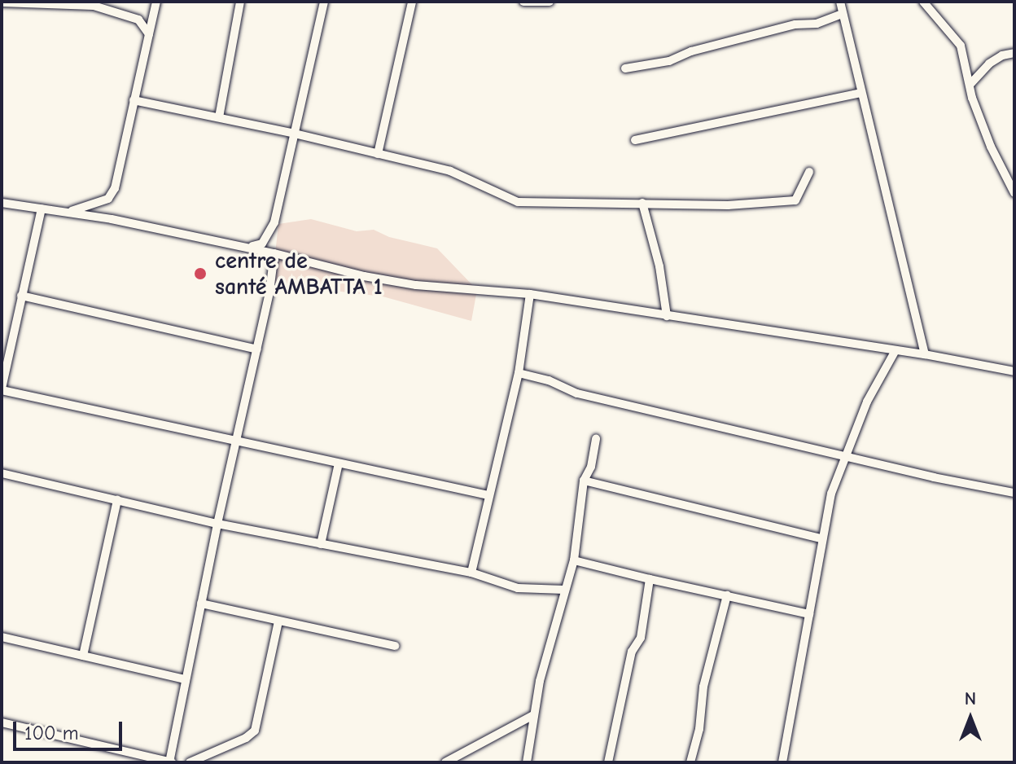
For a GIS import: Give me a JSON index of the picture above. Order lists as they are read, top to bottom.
{
  "places": ["centre de santé AMBATTA 1"],
  "scale_bar": "100 m",
  "north": "top"
}
